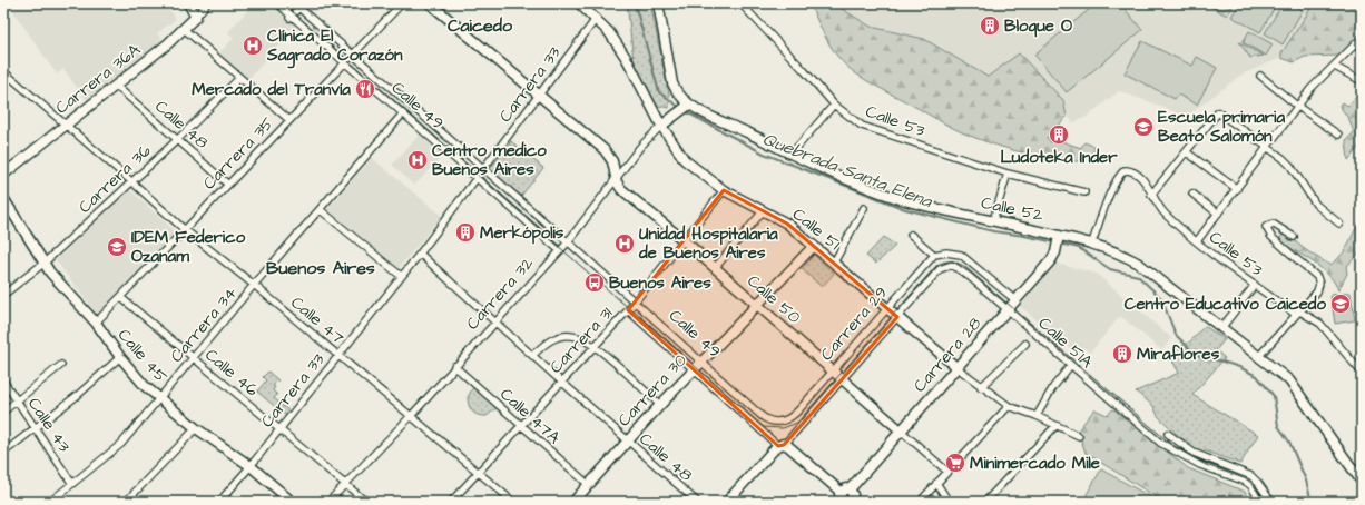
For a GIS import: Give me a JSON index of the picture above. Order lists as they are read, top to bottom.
{
  "streets": {
    "street": [
      "Carrera 36A",
      "Carrera 33",
      "Calle 49",
      "Calle 53",
      "Calle 48",
      "Carrera 35",
      "Carrera 36",
      "Calle 52",
      "Calle 51",
      "Carrera 32",
      "Calle 50",
      "Calle 47",
      "Carrera 29",
      "Carrera 34",
      "Carrera 31",
      "Calle 51A",
      "Carrera 28",
      "Calle 45",
      "Calle 46",
      "Carrera 30",
      "Calle 47A",
      "Calle 43"
    ]
  },
  "crossings": [
    ["Carrera 36A", "Calle 48"],
    ["Carrera 36A", "Calle 47"],
    ["Carrera 33", "Calle 49"],
    ["Carrera 33", "Calle 48"],
    ["Carrera 33", "Calle 51"],
    ["Carrera 33", "Calle 50"],
    ["Carrera 33", "Calle 47"],
    ["Carrera 33", "Calle 45"],
    ["Carrera 33", "Calle 46"],
    ["Calle 49", "Carrera 35"],
    ["Calle 49", "Carrera 29"],
    ["Calle 49", "Carrera 34"],
    ["Calle 49", "Carrera 31"],
    ["Calle 49", "Carrera 28"],
    ["Calle 49", "Carrera 30"],
    ["Calle 53", "Calle 52"],
    ["Calle 48", "Carrera 35"],
    ["Calle 48", "Carrera 36"],
    ["Calle 48", "Carrera 32"],
    ["Calle 48", "Carrera 31"],
    ["Calle 48", "Carrera 30"],
    ["Carrera 35", "Calle 47"],
    ["Carrera 35", "Calle 45"],
    ["Carrera 35", "Calle 46"],
    ["Carrera 36", "Calle 47"],
    ["Carrera 36", "Calle 45"],
    ["Calle 52", "Carrera 32"],
    ["Calle 52", "Carrera 28"],
    ["Calle 51", "Carrera 32"],
    ["Calle 51", "Carrera 29"],
    ["Calle 51", "Carrera 31"],
    ["Calle 51", "Carrera 28"],
    ["Calle 51", "Carrera 30"],
    ["Carrera 32", "Calle 50"],
    ["Carrera 32", "Calle 47"],
    ["Carrera 32", "Calle 46"],
    ["Carrera 32", "Calle 47A"],
    ["Calle 50", "Carrera 29"],
    ["Calle 50", "Carrera 31"],
    ["Calle 50", "Carrera 28"],
    ["Calle 50", "Carrera 30"],
    ["Calle 47", "Carrera 34"],
    ["Calle 47", "Carrera 31"],
    ["Carrera 29", "Calle 51A"],
    ["Carrera 34", "Calle 45"],
    ["Carrera 34", "Calle 46"],
    ["Carrera 34", "Calle 43"],
    ["Carrera 31", "Calle 47A"],
    ["Calle 51A", "Carrera 28"],
    ["Carrera 30", "Calle 47A"]
  ],
  "districts": ["Caicedo", "Buenos Aires"],
  "water": ["Quebrada Santa Elena"],
  "places": {
    "building": [
      "Bloque O",
      "Ludoteka Inder",
      "Merkópolis",
      "Miraflores"
    ],
    "hospital": ["Clínica El Sagrado Corazón", "Centro medico Buenos Aires", "Unidad Hospitalaria de Buenos Aires"],
    "restaurant": ["Mercado del Tranvía"],
    "school or university": ["Escuela primaria Beato Salomón", "IDEM Federico Ozanam", "Centro Educativo Caicedo"],
    "bus stop": ["Buenos Aires"],
    "supermarket": ["Minimercado Mile"]
  }
}
